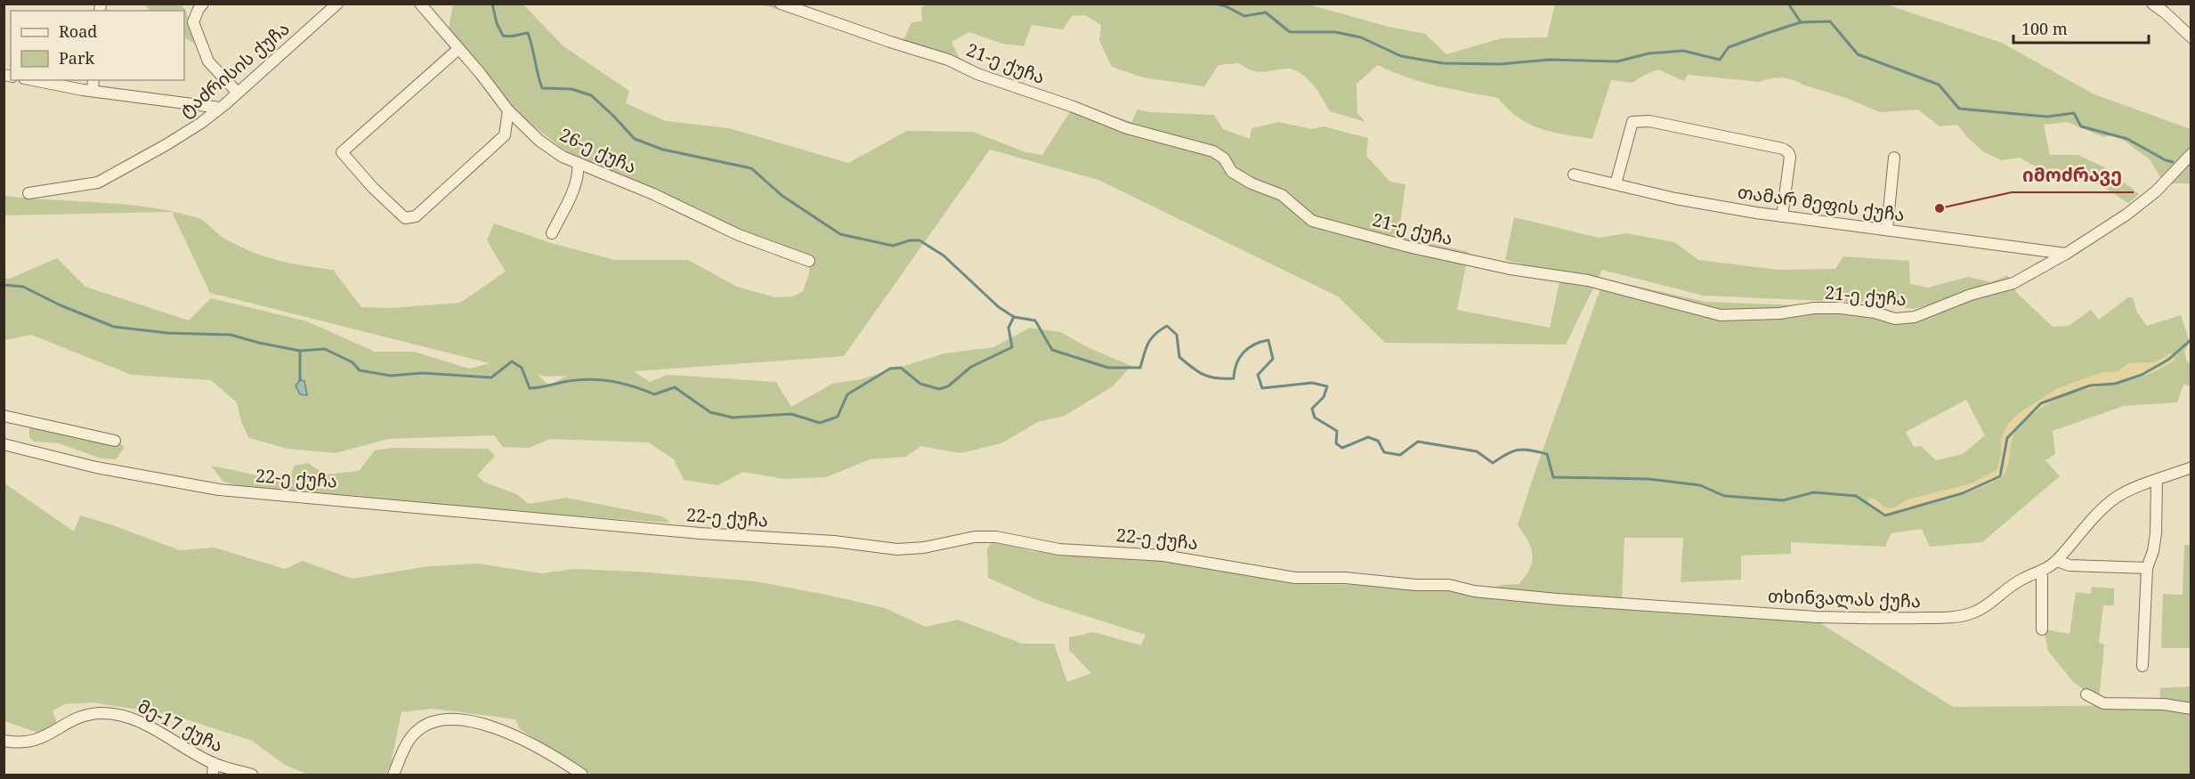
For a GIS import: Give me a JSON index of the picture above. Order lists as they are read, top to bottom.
{
  "streets": {
    "street": [
      "21-ე ქუჩა",
      "ტაძრისის ქუჩა",
      "26-ე ქუჩა",
      "თამარ მეფის ქუჩა",
      "22-ე ქუჩა",
      "თხინვალას ქუჩა",
      "მე-17 ქუჩა"
    ]
  },
  "crossings": [
    ["21-ე ქუჩა", "თამარ მეფის ქუჩა"],
    ["22-ე ქუჩა", "თხინვალას ქუჩა"]
  ],
  "places": ["იმოძრავე"],
  "legend": ["Road", "Park"],
  "scale_bar": "100 m"
}
